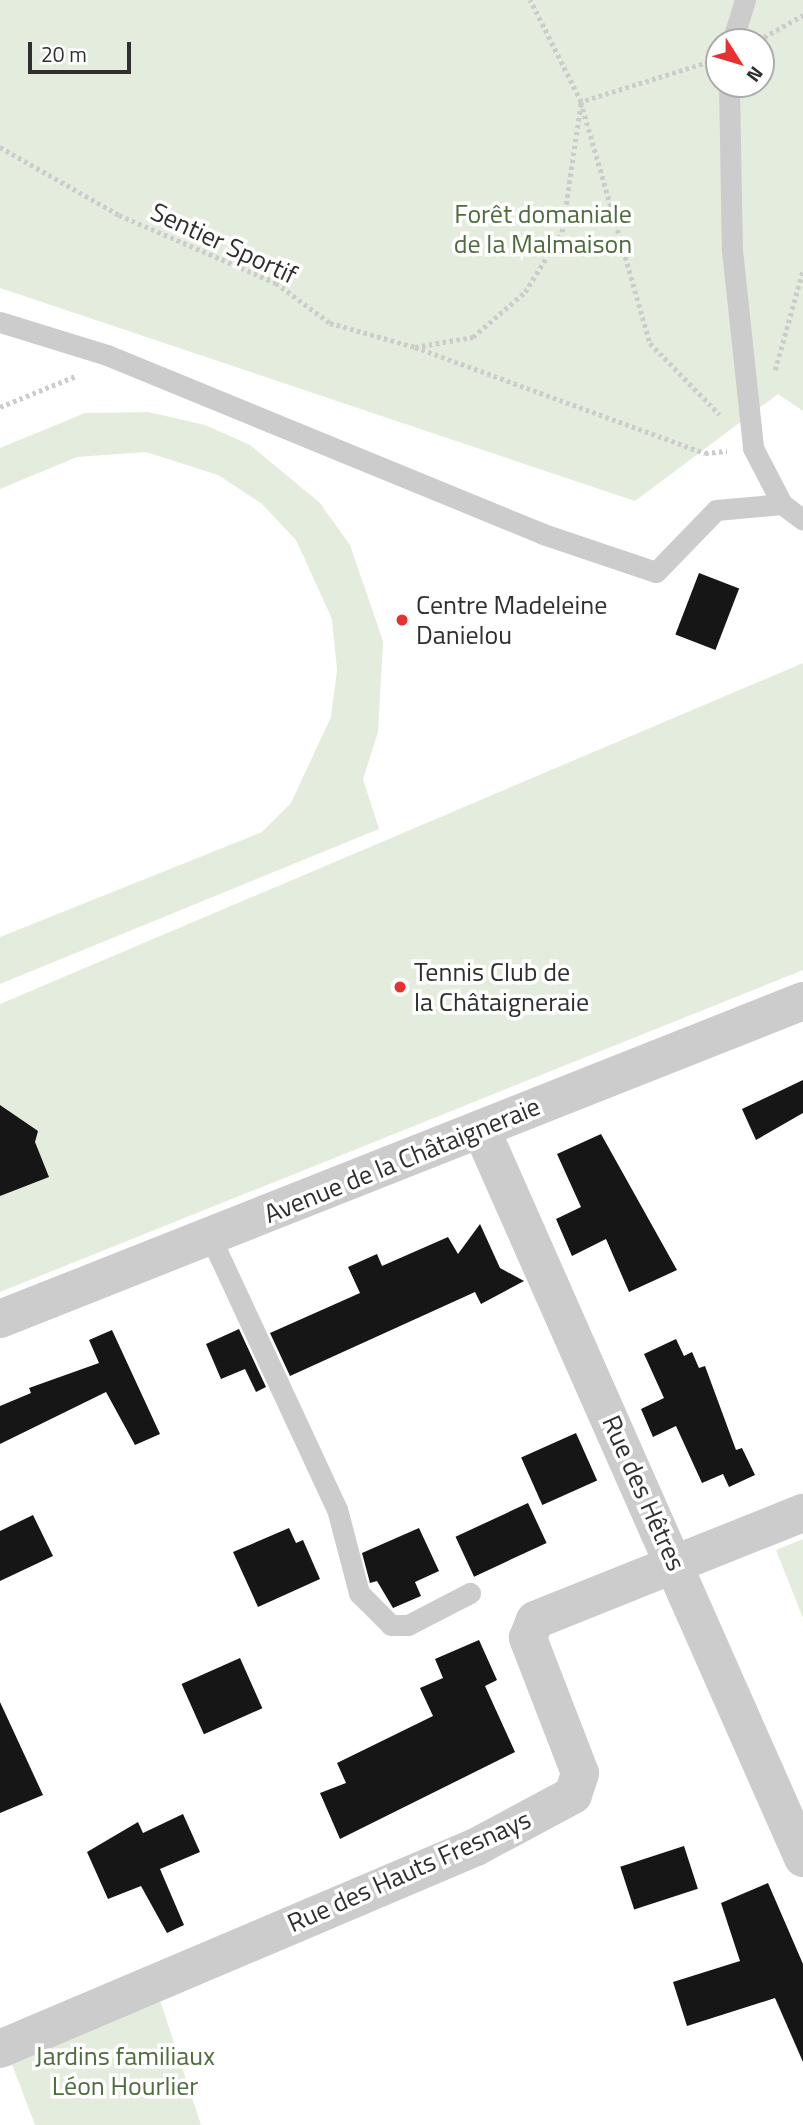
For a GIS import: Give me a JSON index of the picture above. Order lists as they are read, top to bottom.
{
  "streets": {
    "street": ["Avenue de la Châtaigneraie", "Rue des Hêtres", "Rue des Hauts Fresnays"],
    "path": ["Sentier Sportif"]
  },
  "crossings": [
    ["Avenue de la Châtaigneraie", "Rue des Hêtres"],
    ["Rue des Hêtres", "Rue des Hauts Fresnays"]
  ],
  "parks": ["Forêt domaniale de la Malmaison", "Jardins familiaux Léon Hourlier"],
  "places": ["Centre Madeleine Danielou", "Tennis Club de la Châtaigneraie"],
  "scale_bar": "20 m",
  "north": "bottom right"
}
